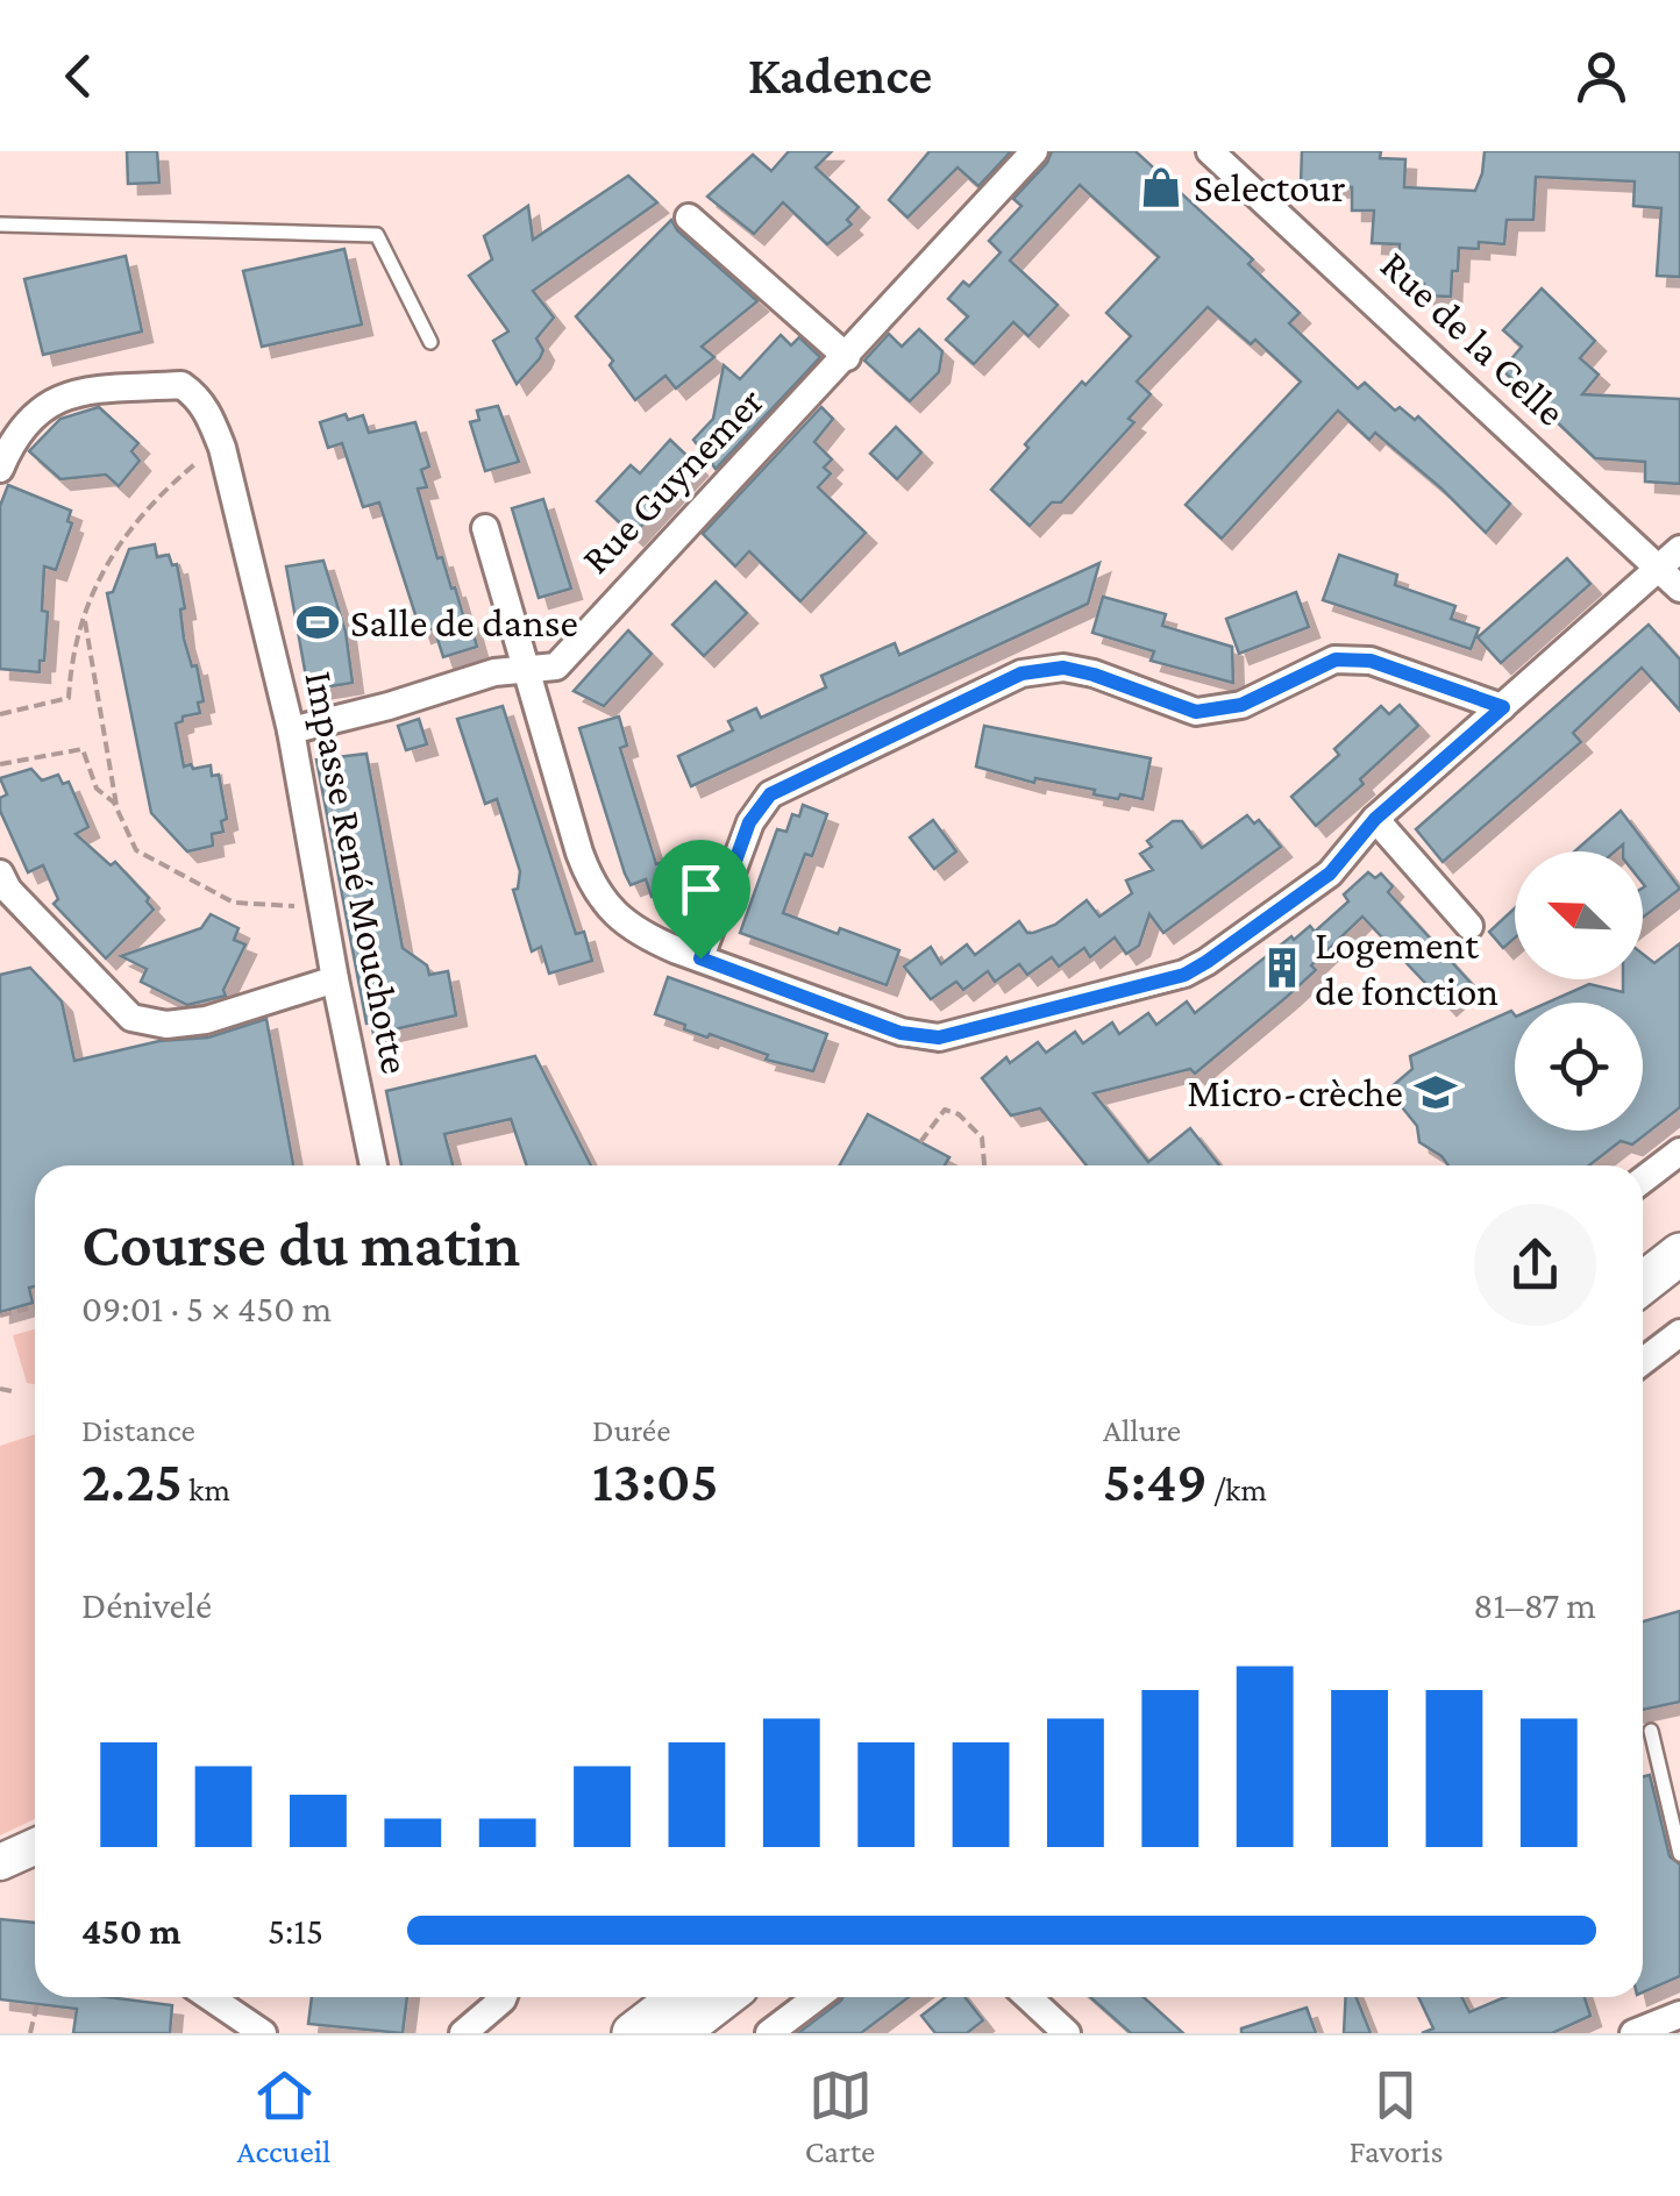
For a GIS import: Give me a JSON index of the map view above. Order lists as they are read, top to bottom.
{
  "streets": {
    "street": ["Rue de la Celle", "Rue Guynemer", "Impasse René Mouchotte"]
  },
  "crossings": [
    ["Rue Guynemer", "Impasse René Mouchotte"]
  ],
  "places": {
    "shop": ["Selectour"],
    "sports": ["Salle de danse"],
    "building": ["Logement de fonction"],
    "school or university": ["Micro-crèche"]
  },
  "north": "top left",
  "page": {
    "header": "Kadence",
    "heading": ["Course du matin", "09:01 · 5 × 450 m"],
    "stats": [
      ["Distance", "2.25 km"],
      ["Durée", "13:05"],
      ["Allure", "5:49 /km"]
    ],
    "chart": ["Dénivelé", "81–87 m"],
    "list": [
      {
        "name": "450 m",
        "note": "5:15"
      }
    ],
    "tabs": ["Accueil", "Carte", "Favoris"]
  }
}
